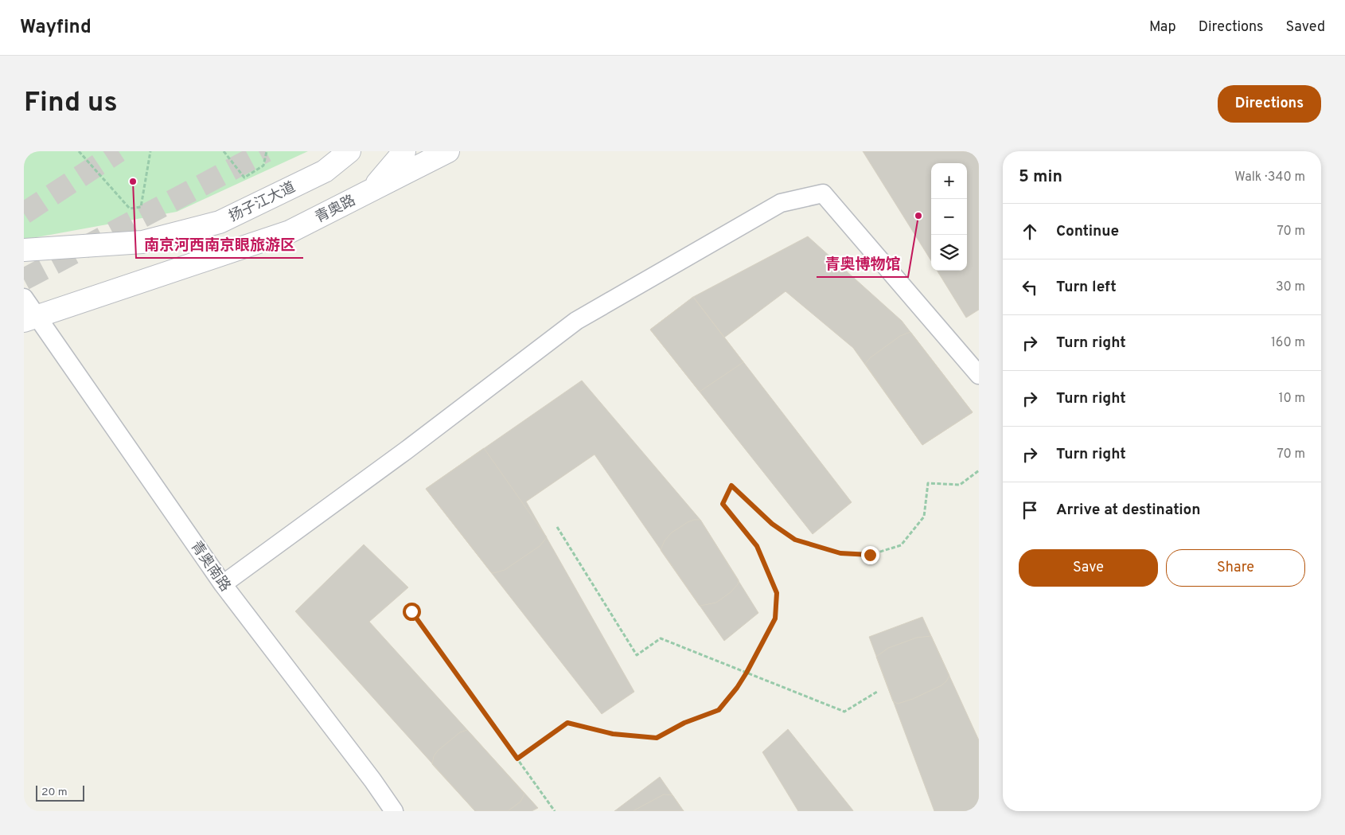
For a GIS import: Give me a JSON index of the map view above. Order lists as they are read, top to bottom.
{
  "streets": {
    "street": ["扬子江大道", "青奥路", "青奥南路"]
  },
  "crossings": [
    ["青奥路", "青奥南路"]
  ],
  "places": ["南京河西南京眼旅游区", "青奥博物馆"],
  "scale_bar": "20 m",
  "page": {
    "header": "Wayfind",
    "nav": ["Map", "Directions", "Saved"],
    "buttons": [
      "Directions",
      ["Save", "Share"]
    ],
    "title": "Find us",
    "heading": ["5 min", "Walk · 340 m"],
    "map_buttons": ["+", "−"],
    "list": [
      ["Continue", "70 m"],
      ["Turn left", "30 m"],
      ["Turn right", "160 m"],
      ["Turn right", "10 m"],
      ["Turn right", "70 m"],
      "Arrive at destination"
    ],
    "scale": "20 m"
  }
}
